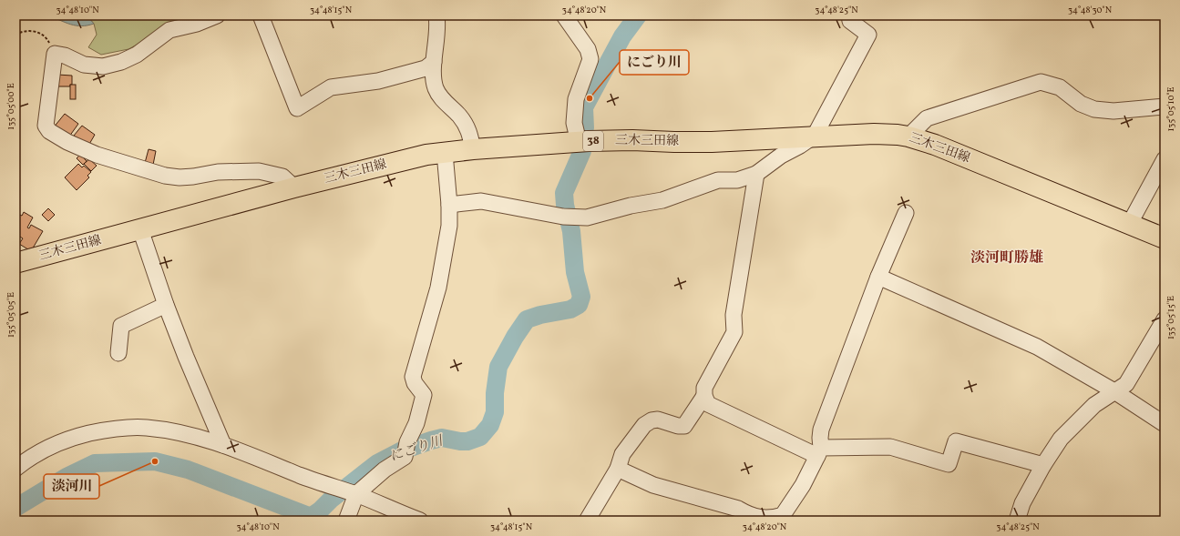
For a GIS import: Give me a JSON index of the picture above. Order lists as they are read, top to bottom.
{
  "streets": {
    "main road": ["38", "三木三田線"]
  },
  "districts": ["淡河町勝雄"],
  "water": ["にごり川"],
  "places": ["にごり川", "淡河川"],
  "coordinates": [
    "34°48'10\"N",
    "34°48'15\"N",
    "34°48'20\"N",
    "34°48'25\"N",
    "34°48'30\"N",
    "135°05'00\"E",
    "135°05'10\"E",
    "135°05'05\"E",
    "135°05'15\"E"
  ]
}
